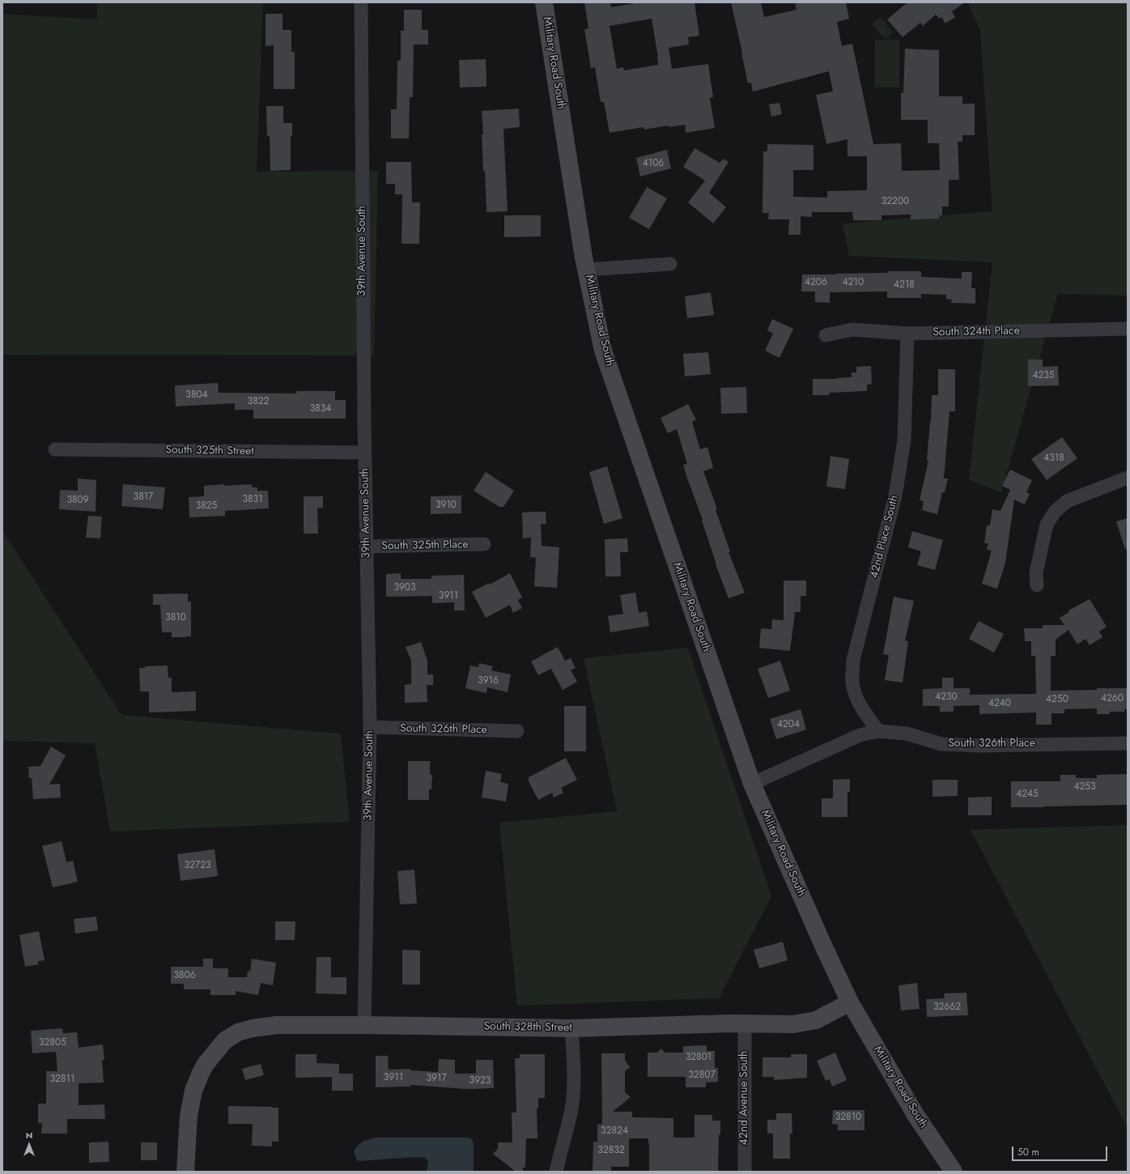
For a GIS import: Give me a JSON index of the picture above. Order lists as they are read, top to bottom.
{
  "streets": {
    "main road": ["Military Road South", "South 328th Street"],
    "street": [
      "39th Avenue South",
      "South 324th Place",
      "South 325th Street",
      "42nd Place South",
      "South 325th Place",
      "South 326th Place",
      "42nd Avenue South"
    ]
  },
  "crossings": [
    ["Military Road South", "South 326th Place"],
    ["Military Road South", "South 328th Street"],
    ["39th Avenue South", "South 325th Street"],
    ["39th Avenue South", "South 325th Place"],
    ["39th Avenue South", "South 326th Place"],
    ["39th Avenue South", "South 328th Street"],
    ["South 324th Place", "42nd Place South"],
    ["42nd Place South", "South 326th Place"],
    ["South 328th Street", "42nd Avenue South"]
  ],
  "house_numbers": [
    "4106",
    "32200",
    "4206",
    "4210",
    "4218",
    "4235",
    "3804",
    "3822",
    "3834",
    "4318",
    "3817",
    "3831",
    "3809",
    "3910",
    "3825",
    "3903",
    "3911",
    "3810",
    "3916",
    "4230",
    "4260",
    "4250",
    "4240",
    "4204",
    "4253",
    "4245",
    "32723",
    "3806",
    "32662",
    "32805",
    "32801",
    "32807",
    "3911",
    "3917",
    "32811",
    "3923",
    "32810",
    "32824",
    "32832"
  ],
  "scale_bar": "50 m",
  "north": "top"
}
